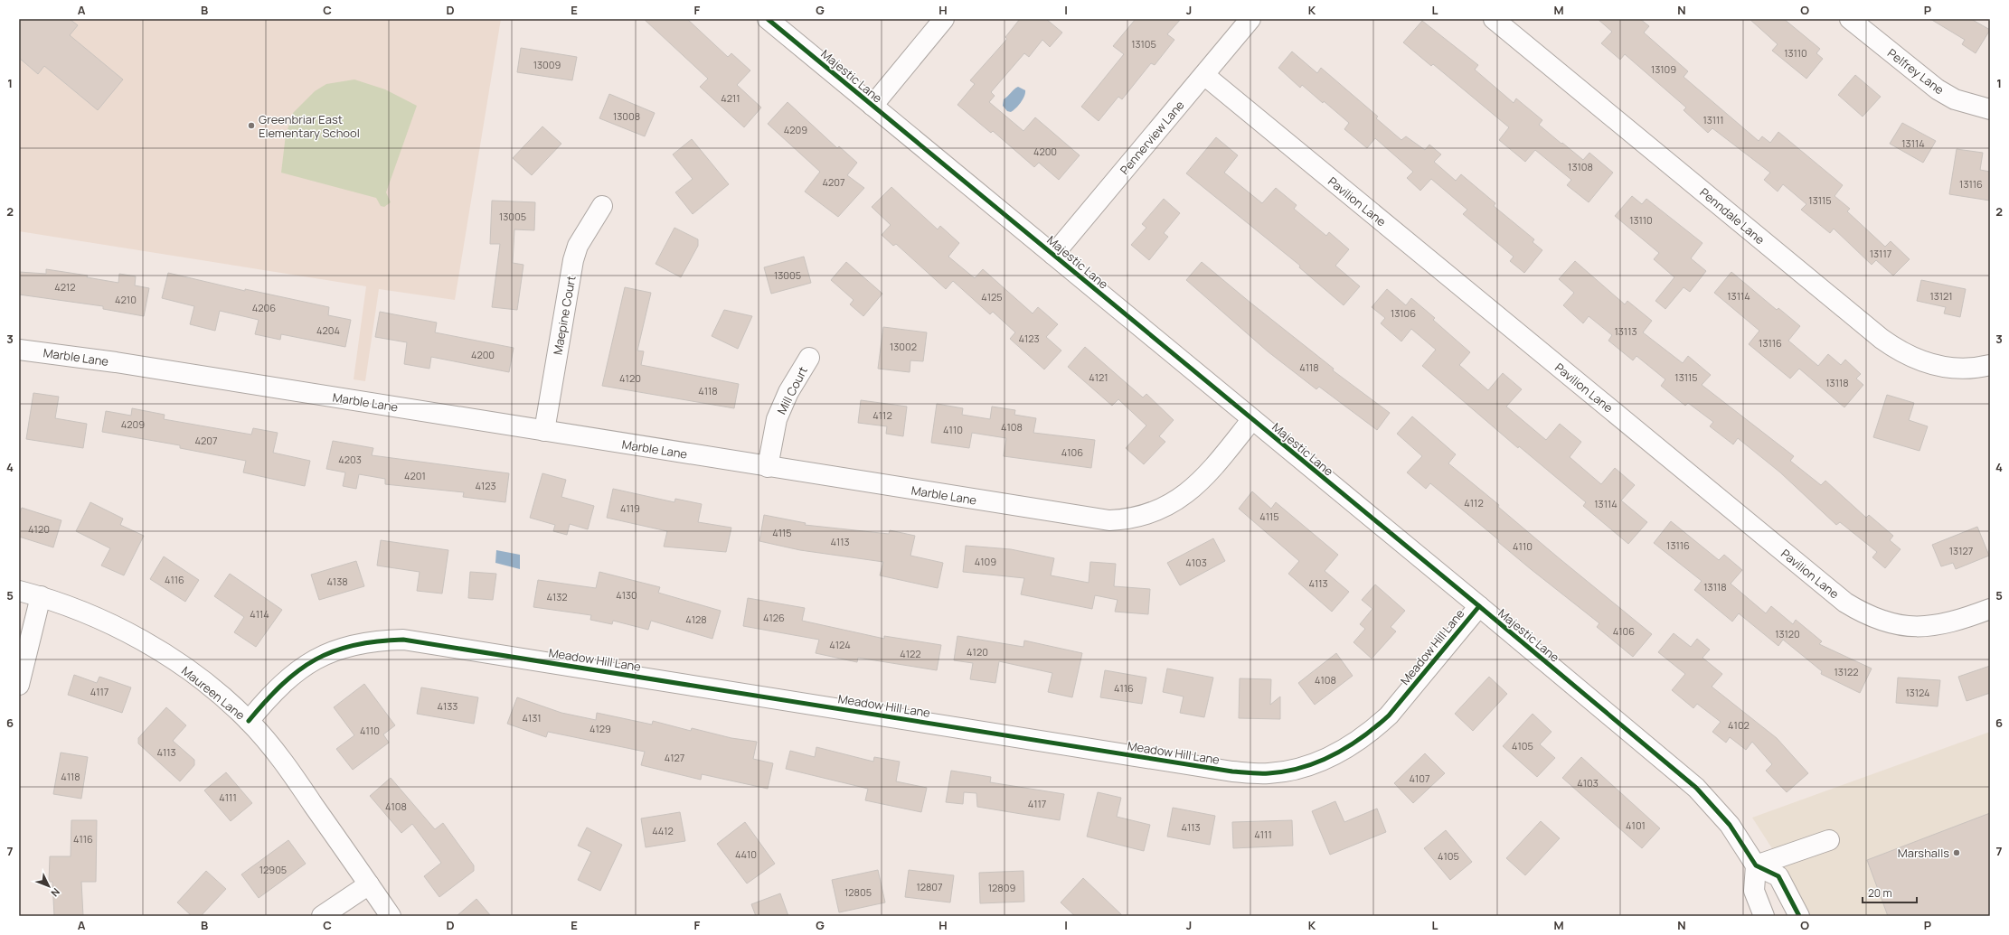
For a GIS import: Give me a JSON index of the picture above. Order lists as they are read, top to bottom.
{
  "streets": {
    "street": [
      "Pelfrey Lane",
      "Majestic Lane",
      "Pennerview Lane",
      "Pavilion Lane",
      "Penndale Lane",
      "Maepine Court",
      "Marble Lane",
      "Mill Court",
      "Meadow Hill Lane",
      "Maureen Lane"
    ]
  },
  "crossings": [
    ["Majestic Lane", "Pennerview Lane"],
    ["Majestic Lane", "Marble Lane"],
    ["Majestic Lane", "Meadow Hill Lane"],
    ["Pennerview Lane", "Pavilion Lane"],
    ["Maepine Court", "Marble Lane"],
    ["Marble Lane", "Mill Court"],
    ["Meadow Hill Lane", "Maureen Lane"]
  ],
  "places": ["Greenbriar East Elementary School", "Marshalls"],
  "house_numbers": [
    "13105",
    "13110",
    "13009",
    "13109",
    "4211",
    "13008",
    "13111",
    "4209",
    "13114",
    "4200",
    "13108",
    "4207",
    "13116",
    "13115",
    "13005",
    "13110",
    "13117",
    "13005",
    "4212",
    "13114",
    "13121",
    "4125",
    "4210",
    "4206",
    "13106",
    "4204",
    "13113",
    "4123",
    "13116",
    "13002",
    "4200",
    "4118",
    "4121",
    "13115",
    "4120",
    "13118",
    "4118",
    "4112",
    "4209",
    "4108",
    "4110",
    "4207",
    "4106",
    "4203",
    "4201",
    "4123",
    "4112",
    "13114",
    "4119",
    "4115",
    "4120",
    "4115",
    "4113",
    "13116",
    "4110",
    "13127",
    "4109",
    "4103",
    "4116",
    "4138",
    "4113",
    "13118",
    "4130",
    "4132",
    "4114",
    "4126",
    "4128",
    "4106",
    "13120",
    "4124",
    "4120",
    "4122",
    "13122",
    "4108",
    "4116",
    "4117",
    "13124",
    "4133",
    "4131",
    "4102",
    "4129",
    "4110",
    "4105",
    "4113",
    "4127",
    "4118",
    "4107",
    "4103",
    "4111",
    "4117",
    "4108",
    "4101",
    "4113",
    "4412",
    "4111",
    "4116",
    "4410",
    "4105",
    "12905",
    "12807",
    "12809",
    "12805"
  ],
  "scale_bar": "20 m",
  "north": "bottom right",
  "grid": {
    "columns": [
      "A",
      "B",
      "C",
      "D",
      "E",
      "F",
      "G",
      "H",
      "I",
      "J",
      "K",
      "L",
      "M",
      "N",
      "O",
      "P"
    ],
    "rows": [
      "1",
      "2",
      "3",
      "4",
      "5",
      "6",
      "7"
    ]
  }
}
